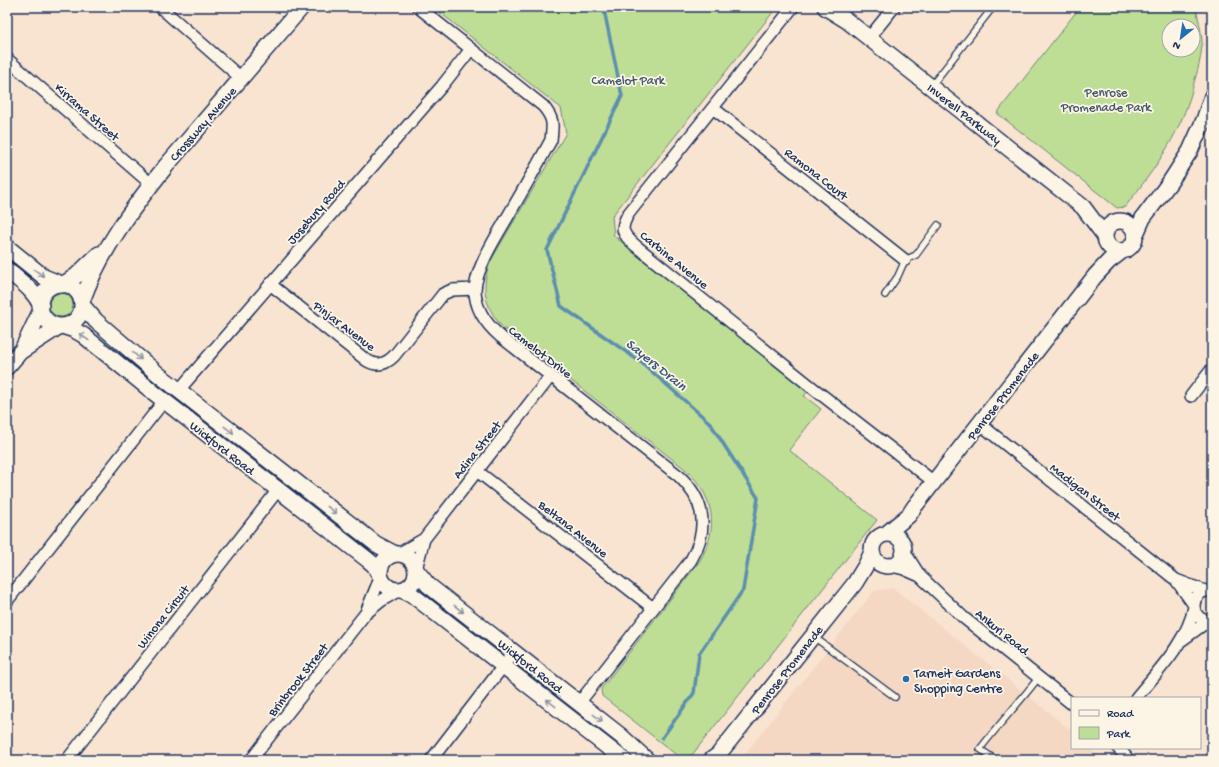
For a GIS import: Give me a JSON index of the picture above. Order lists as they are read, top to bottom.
{
  "streets": {
    "street": [
      "Kirrama Street",
      "Inverell Parkway",
      "Crossway Avenue",
      "Ramona Court",
      "Josebury Road",
      "Carbine Avenue",
      "Pinjar Avenue",
      "Camelot Drive",
      "Penrose Promenade",
      "Wickford Road",
      "Adina Street",
      "Madigan Street",
      "Beltana Avenue",
      "Winona Circuit",
      "Ankuri Road",
      "Brinbrook Street"
    ]
  },
  "crossings": [
    ["Kirrama Street", "Crossway Avenue"],
    ["Inverell Parkway", "Penrose Promenade"],
    ["Crossway Avenue", "Wickford Road"],
    ["Ramona Court", "Carbine Avenue"],
    ["Josebury Road", "Pinjar Avenue"],
    ["Josebury Road", "Camelot Drive"],
    ["Josebury Road", "Wickford Road"],
    ["Carbine Avenue", "Penrose Promenade"],
    ["Pinjar Avenue", "Camelot Drive"],
    ["Camelot Drive", "Wickford Road"],
    ["Camelot Drive", "Adina Street"],
    ["Camelot Drive", "Beltana Avenue"],
    ["Penrose Promenade", "Madigan Street"],
    ["Penrose Promenade", "Ankuri Road"],
    ["Wickford Road", "Adina Street"],
    ["Wickford Road", "Winona Circuit"],
    ["Wickford Road", "Brinbrook Street"],
    ["Adina Street", "Beltana Avenue"],
    ["Adina Street", "Brinbrook Street"]
  ],
  "water": ["Sayers Drain"],
  "parks": ["Camelot Park", "Penrose Promenade Park"],
  "places": ["Tarneit Gardens Shopping Centre"],
  "legend": ["Road", "Park"],
  "north": "bottom left"
}
